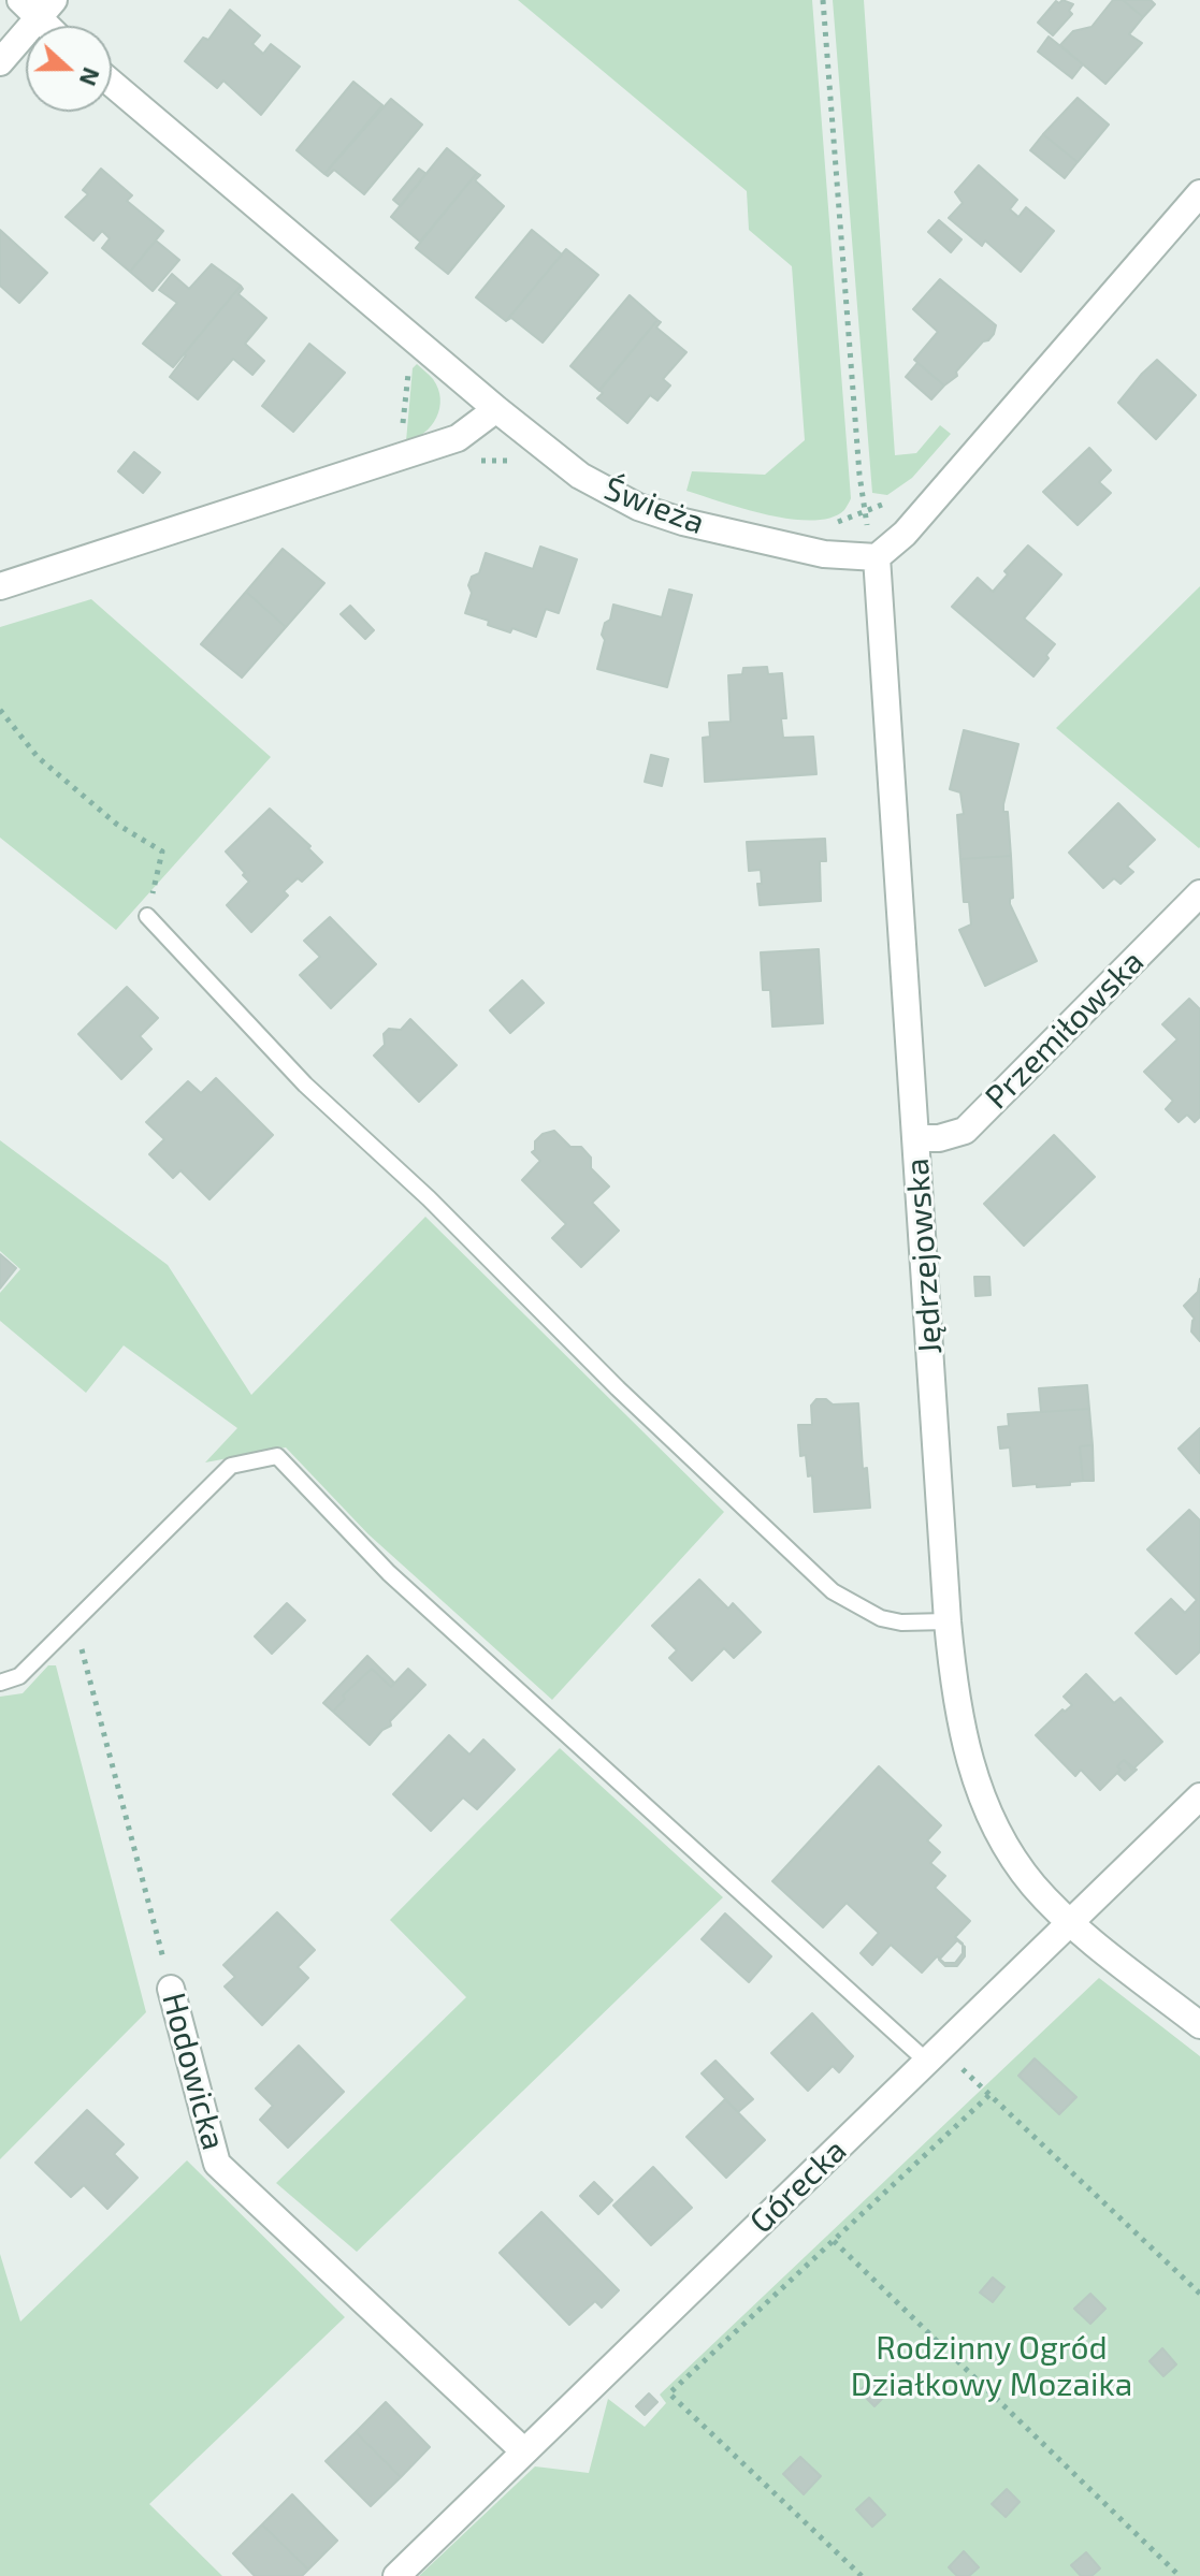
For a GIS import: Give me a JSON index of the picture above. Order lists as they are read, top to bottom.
{
  "streets": {
    "street": [
      "Świeża",
      "Przemiłowska",
      "Jędrzejowska",
      "Hodowicka",
      "Górecka"
    ]
  },
  "crossings": [
    ["Świeża", "Jędrzejowska"],
    ["Przemiłowska", "Jędrzejowska"],
    ["Jędrzejowska", "Górecka"],
    ["Hodowicka", "Górecka"]
  ],
  "parks": ["Rodzinny Ogród Działkowy Mozaika"],
  "north": "right"
}
